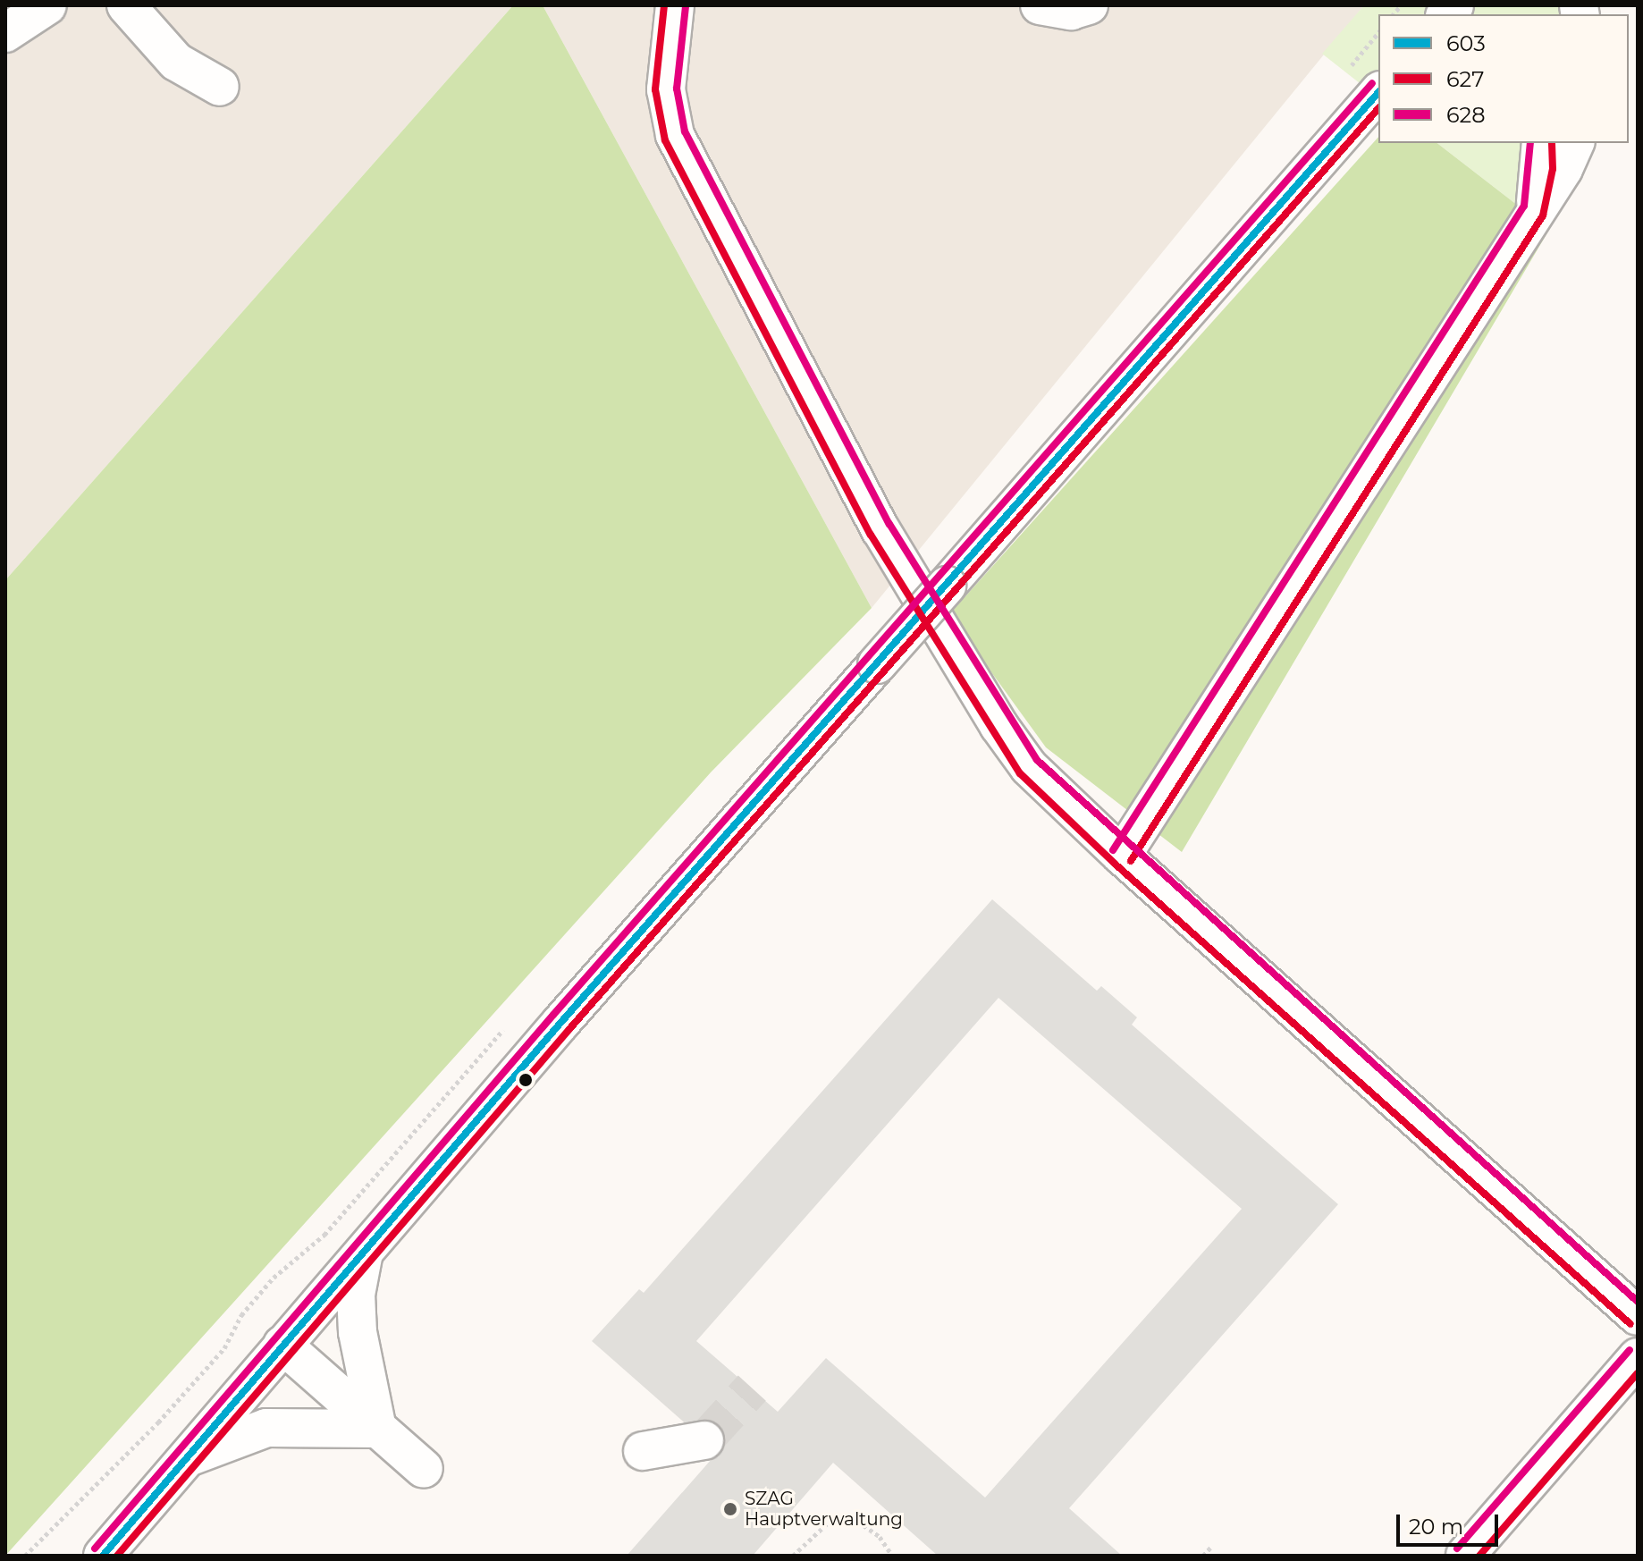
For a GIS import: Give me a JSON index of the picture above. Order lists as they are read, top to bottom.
{
  "places": ["SZAG Hauptverwaltung"],
  "lines": ["transit line 627", "transit line 628", "transit line 603"],
  "legend": ["603", "627", "628"],
  "scale_bar": "20 m"
}
